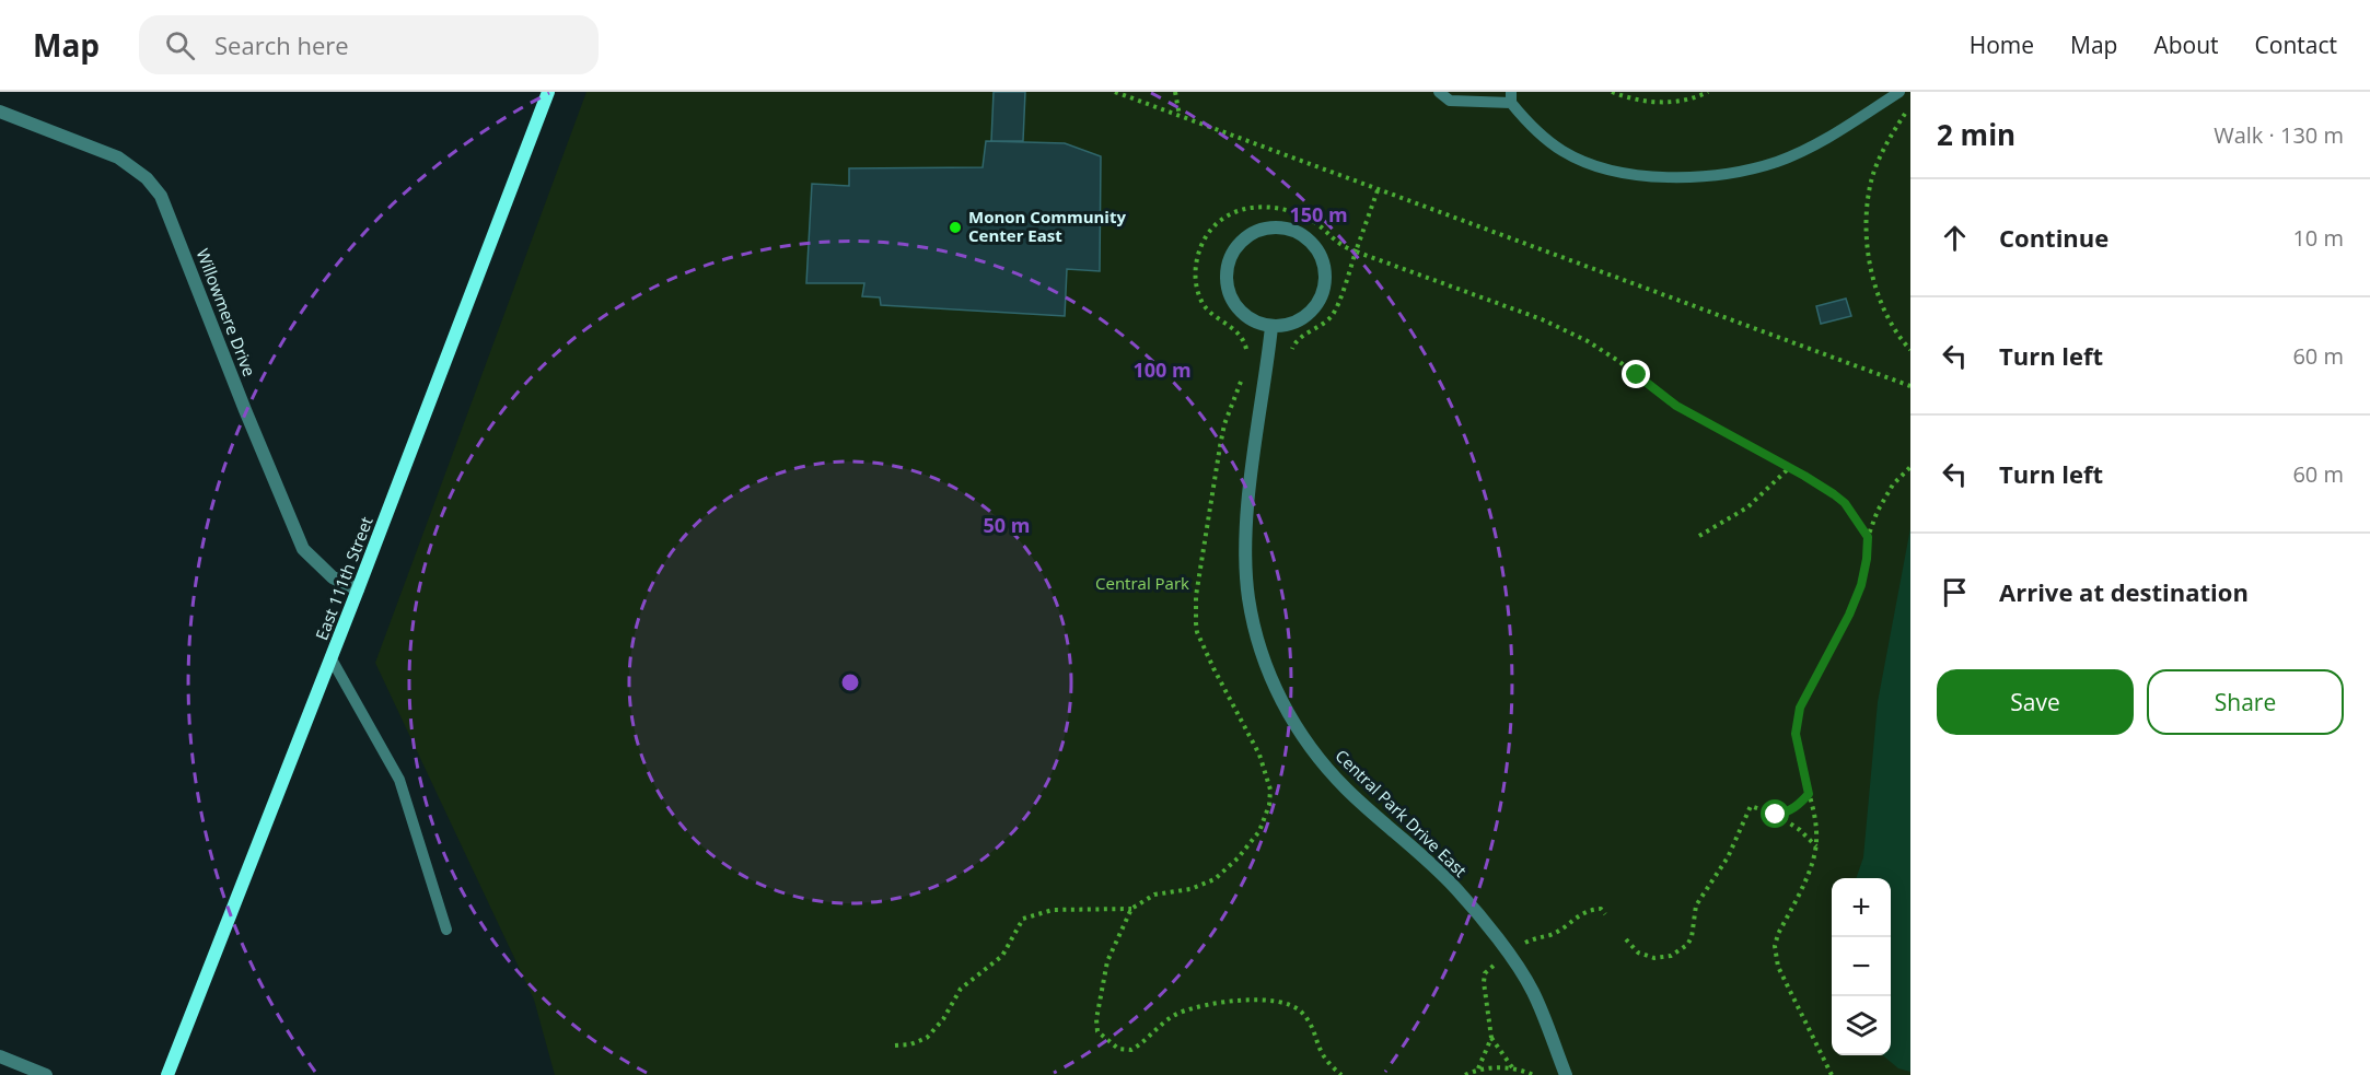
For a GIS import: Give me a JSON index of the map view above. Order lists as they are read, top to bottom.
{
  "streets": {
    "main road": ["East 111th Street"],
    "street": ["Willowmere Drive", "Central Park Drive East"]
  },
  "crossings": [
    ["Willowmere Drive", "East 111th Street"]
  ],
  "parks": ["Central Park"],
  "places": ["Monon Community Center East"],
  "page": {
    "header": "Map",
    "search": "Search here",
    "nav": [
      "Home",
      "Map",
      "About",
      "Contact"
    ],
    "heading": ["2 min", "Walk · 130 m"],
    "list": [
      ["Continue", "10 m"],
      ["Turn left", "60 m"],
      ["Turn left", "60 m"],
      "Arrive at destination"
    ],
    "buttons": ["Save", "Share"],
    "map_buttons": ["+", "−"]
  },
  "rings": ["150 m", "100 m", "50 m"]
}
